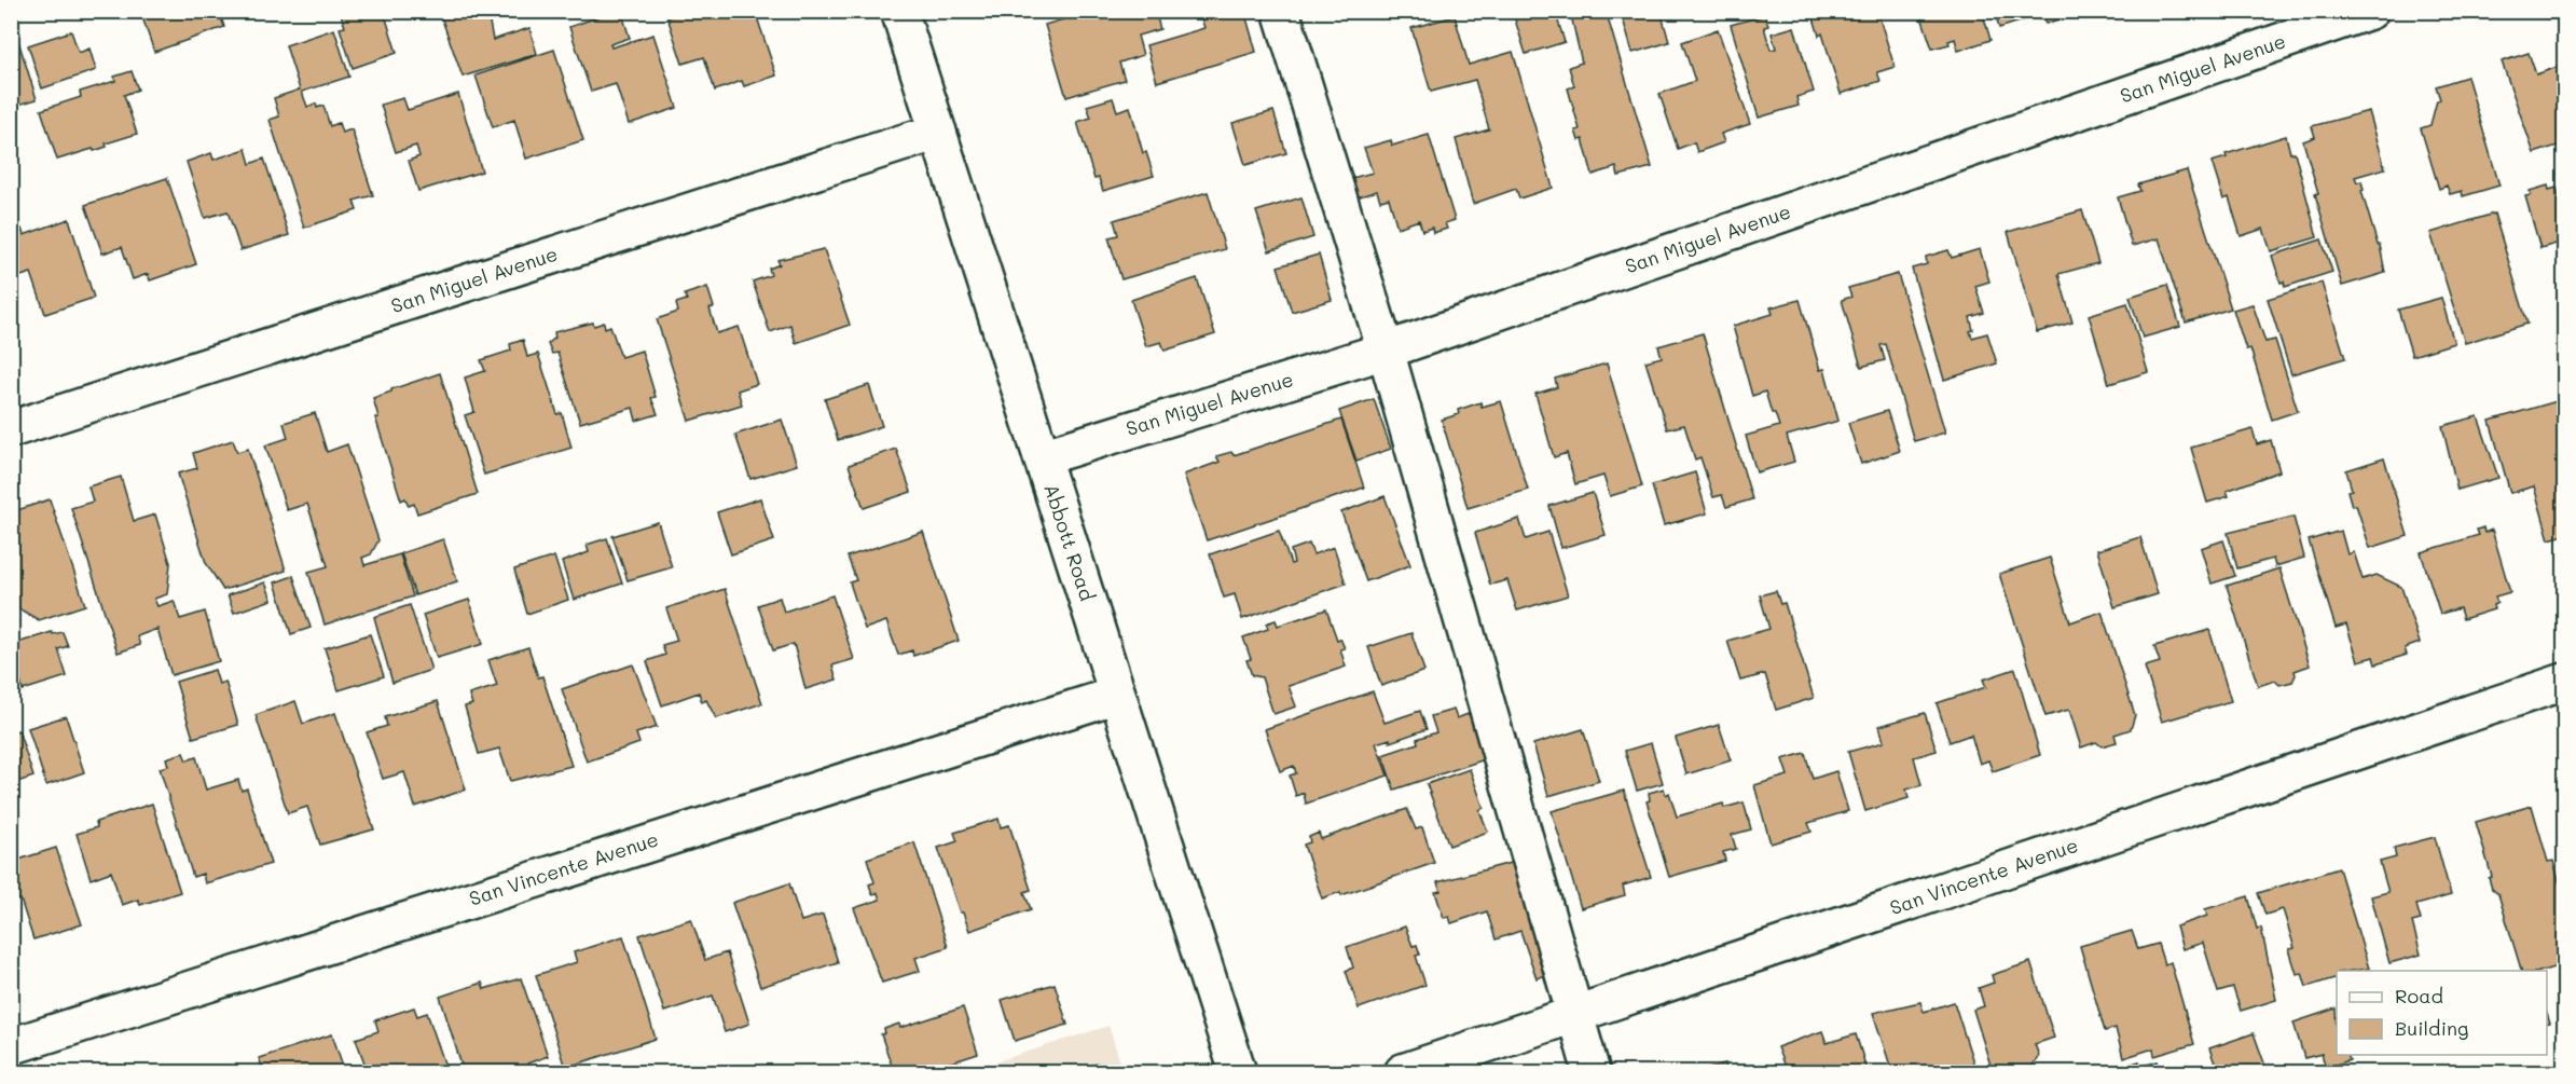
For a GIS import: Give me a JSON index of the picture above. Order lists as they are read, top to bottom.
{
  "streets": {
    "street": ["San Miguel Avenue", "Abbott Road", "San Vincente Avenue"]
  },
  "crossings": [
    ["San Miguel Avenue", "Abbott Road"],
    ["Abbott Road", "San Vincente Avenue"]
  ],
  "legend": ["Road", "Building"]
}
